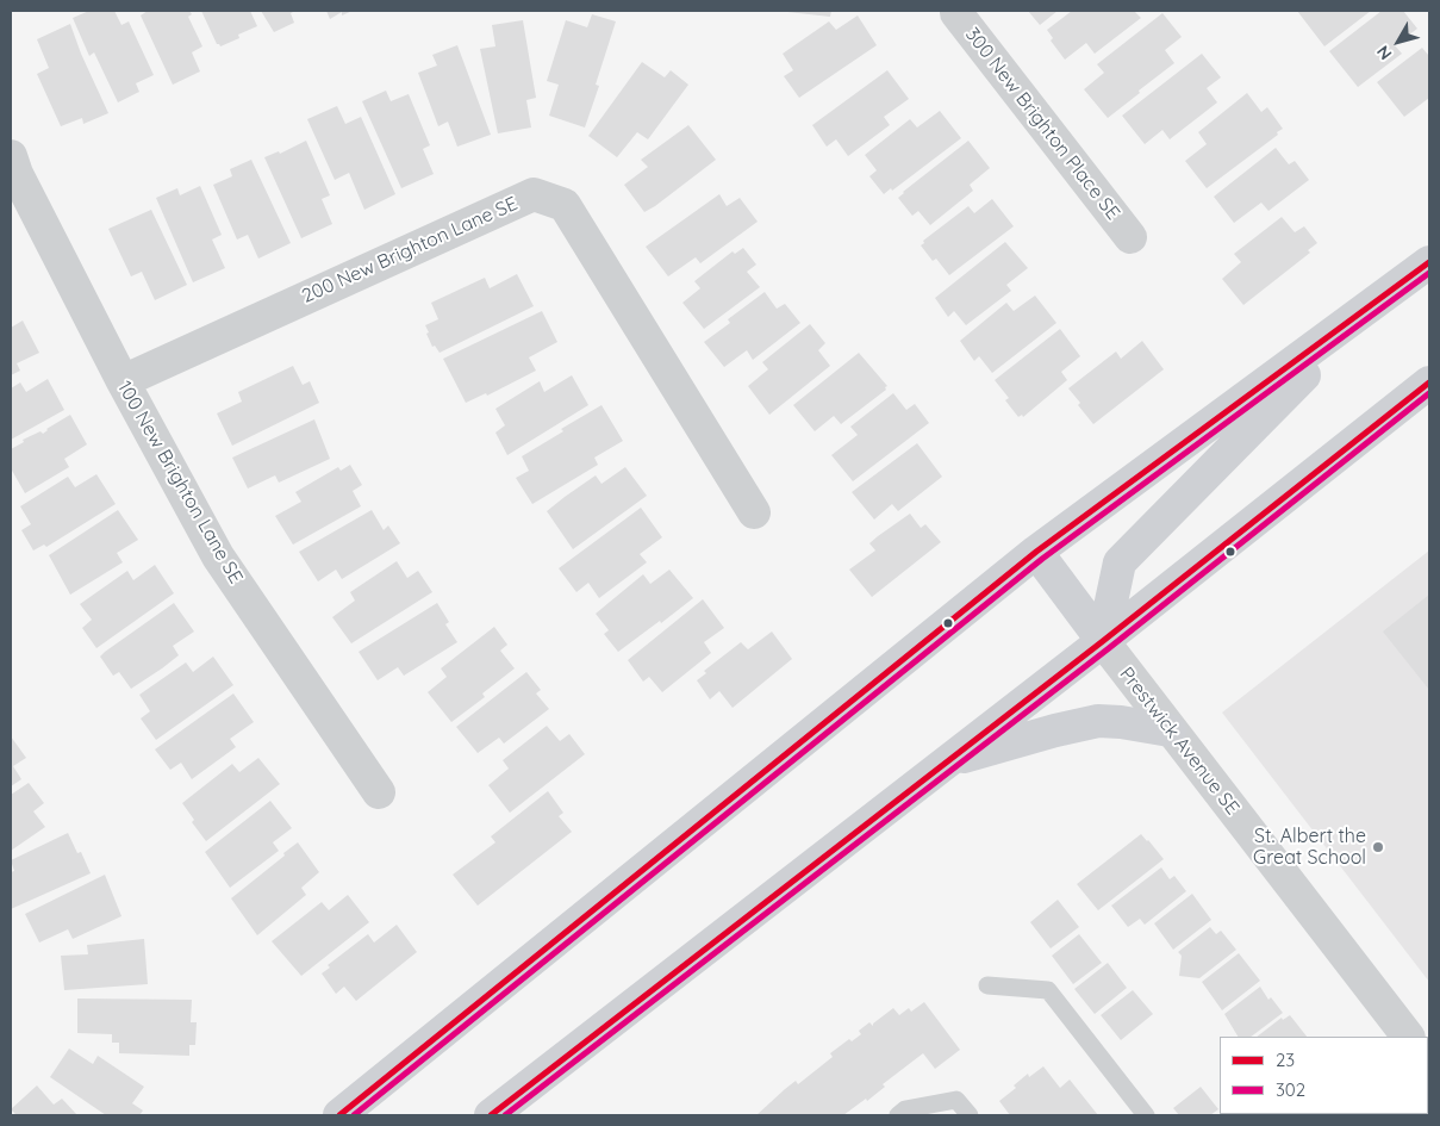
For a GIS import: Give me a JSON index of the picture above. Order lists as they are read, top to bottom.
{
  "streets": {
    "street": [
      "300 New Brighton Place SE",
      "200 New Brighton Lane SE",
      "100 New Brighton Lane SE",
      "Prestwick Avenue SE"
    ]
  },
  "crossings": [
    ["200 New Brighton Lane SE", "100 New Brighton Lane SE"]
  ],
  "places": ["St. Albert the Great School"],
  "lines": ["transit line 23", "transit line 302"],
  "legend": ["23", "302"],
  "north": "bottom left"
}
